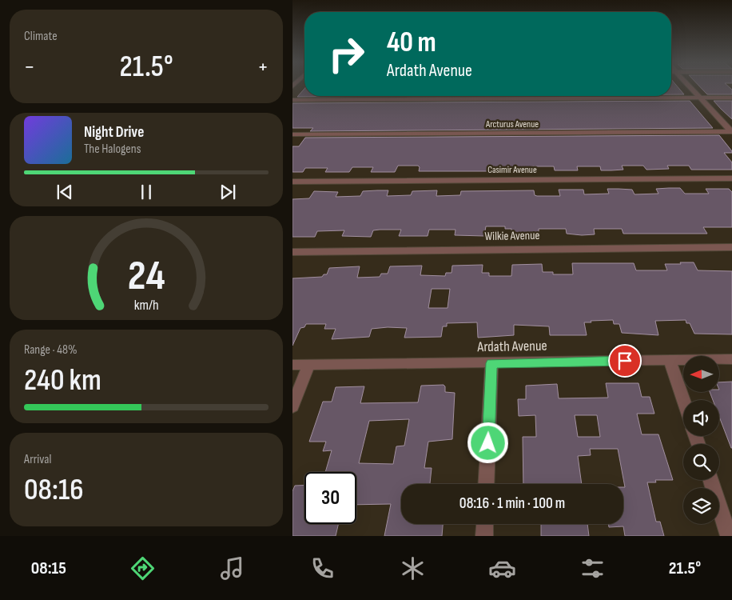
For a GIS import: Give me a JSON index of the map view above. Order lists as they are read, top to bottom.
{
  "streets": {
    "street": [
      "Arcturus Avenue",
      "Casimir Avenue",
      "Wilkie Avenue",
      "Ardath Avenue"
    ]
  },
  "north": "left",
  "page": {
    "tile": [
      "Climate",
      ["Range · 48%", "240 km"],
      ["Arrival", "08:16"]
    ],
    "turn": ["40 m", "Ardath Avenue"],
    "heat": ["−", "21.5°", "+"],
    "song": ["Night Drive", "The Halogens"],
    "limit": "30",
    "trip": "08:16 · 1 min · 100 m",
    "tabs": ["08:15", "21.5°"],
    "gauge": ["24", "km/h"]
  }
}
